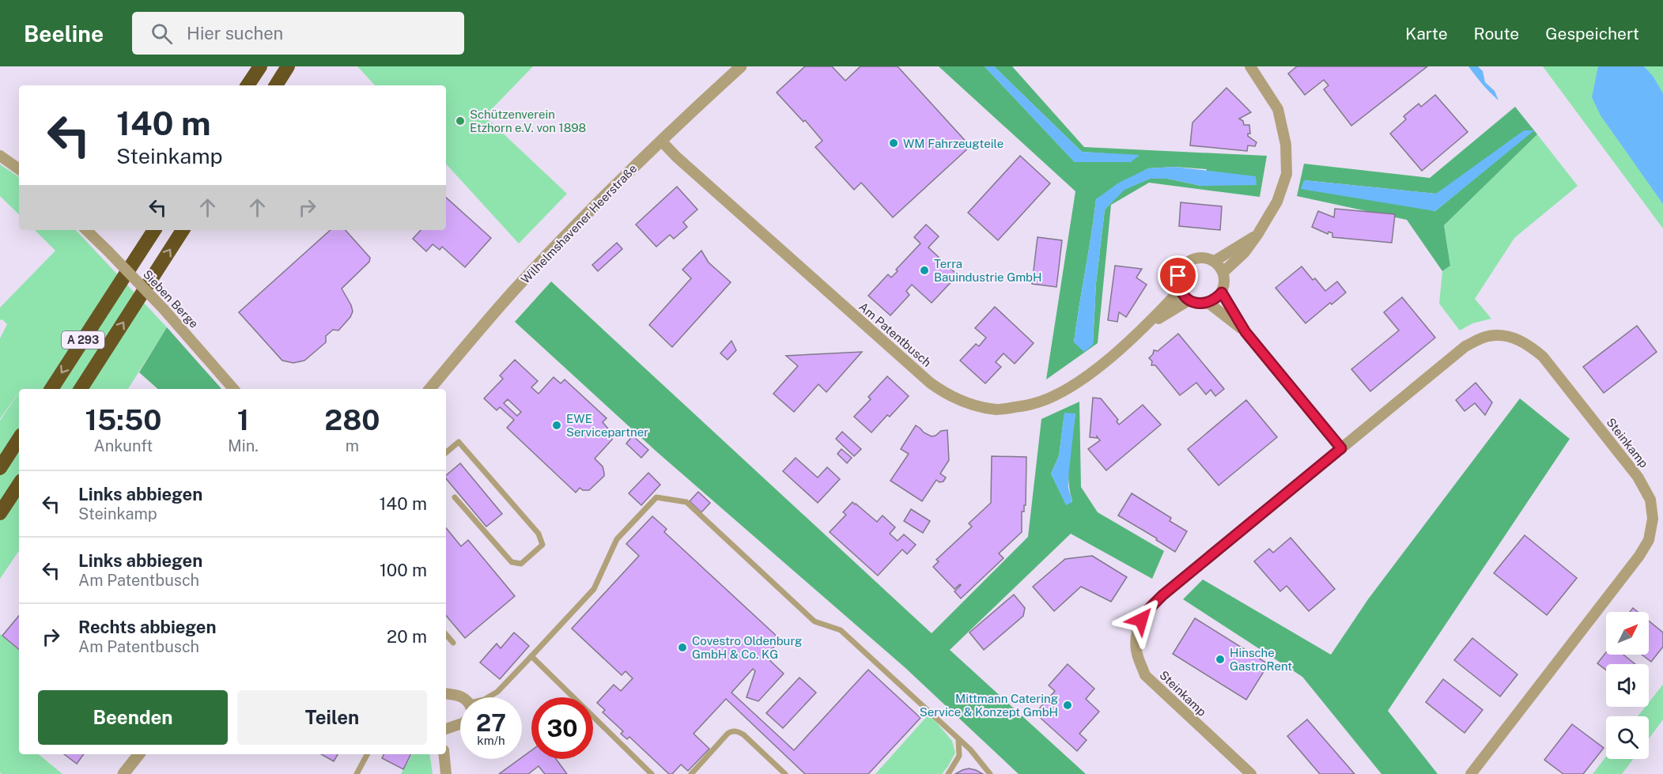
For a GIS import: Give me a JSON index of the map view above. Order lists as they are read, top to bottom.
{
  "streets": {
    "highway": ["A 293"],
    "street": [
      "Wilhelmshavener Heerstraße",
      "Sieben Berge",
      "Am Patentbusch",
      "Steinkamp"
    ]
  },
  "crossings": [
    ["Wilhelmshavener Heerstraße", "Am Patentbusch"]
  ],
  "places": [
    "Schützenverein Etzhorn e.V. von 1898",
    "WM Fahrzeugteile",
    "Terra Bauindustrie GmbH",
    "EWE Servicepartner",
    "Covestro Oldenburg GmbH & Co. KG",
    "Hinsche GastroRent",
    "Mittmann Catering Service & Konzept GmbH"
  ],
  "north": "top right",
  "page": {
    "header": "Beeline",
    "search": "Hier suchen",
    "nav": ["Karte", "Route", "Gespeichert"],
    "turn": ["140 m", "Steinkamp"],
    "eta": [
      "15:50",
      "Ankunft",
      "1",
      "Min.",
      "280",
      "m"
    ],
    "list": [
      {
        "name": "Links abbiegen",
        "note": "Steinkamp",
        "value": "140 m"
      },
      {
        "name": "Links abbiegen",
        "note": "Am Patentbusch",
        "value": "100 m"
      },
      {
        "name": "Rechts abbiegen",
        "note": "Am Patentbusch",
        "value": "20 m"
      }
    ],
    "buttons": ["Beenden", "Teilen"],
    "speed": "27 km/h",
    "limit": "30"
  }
}
